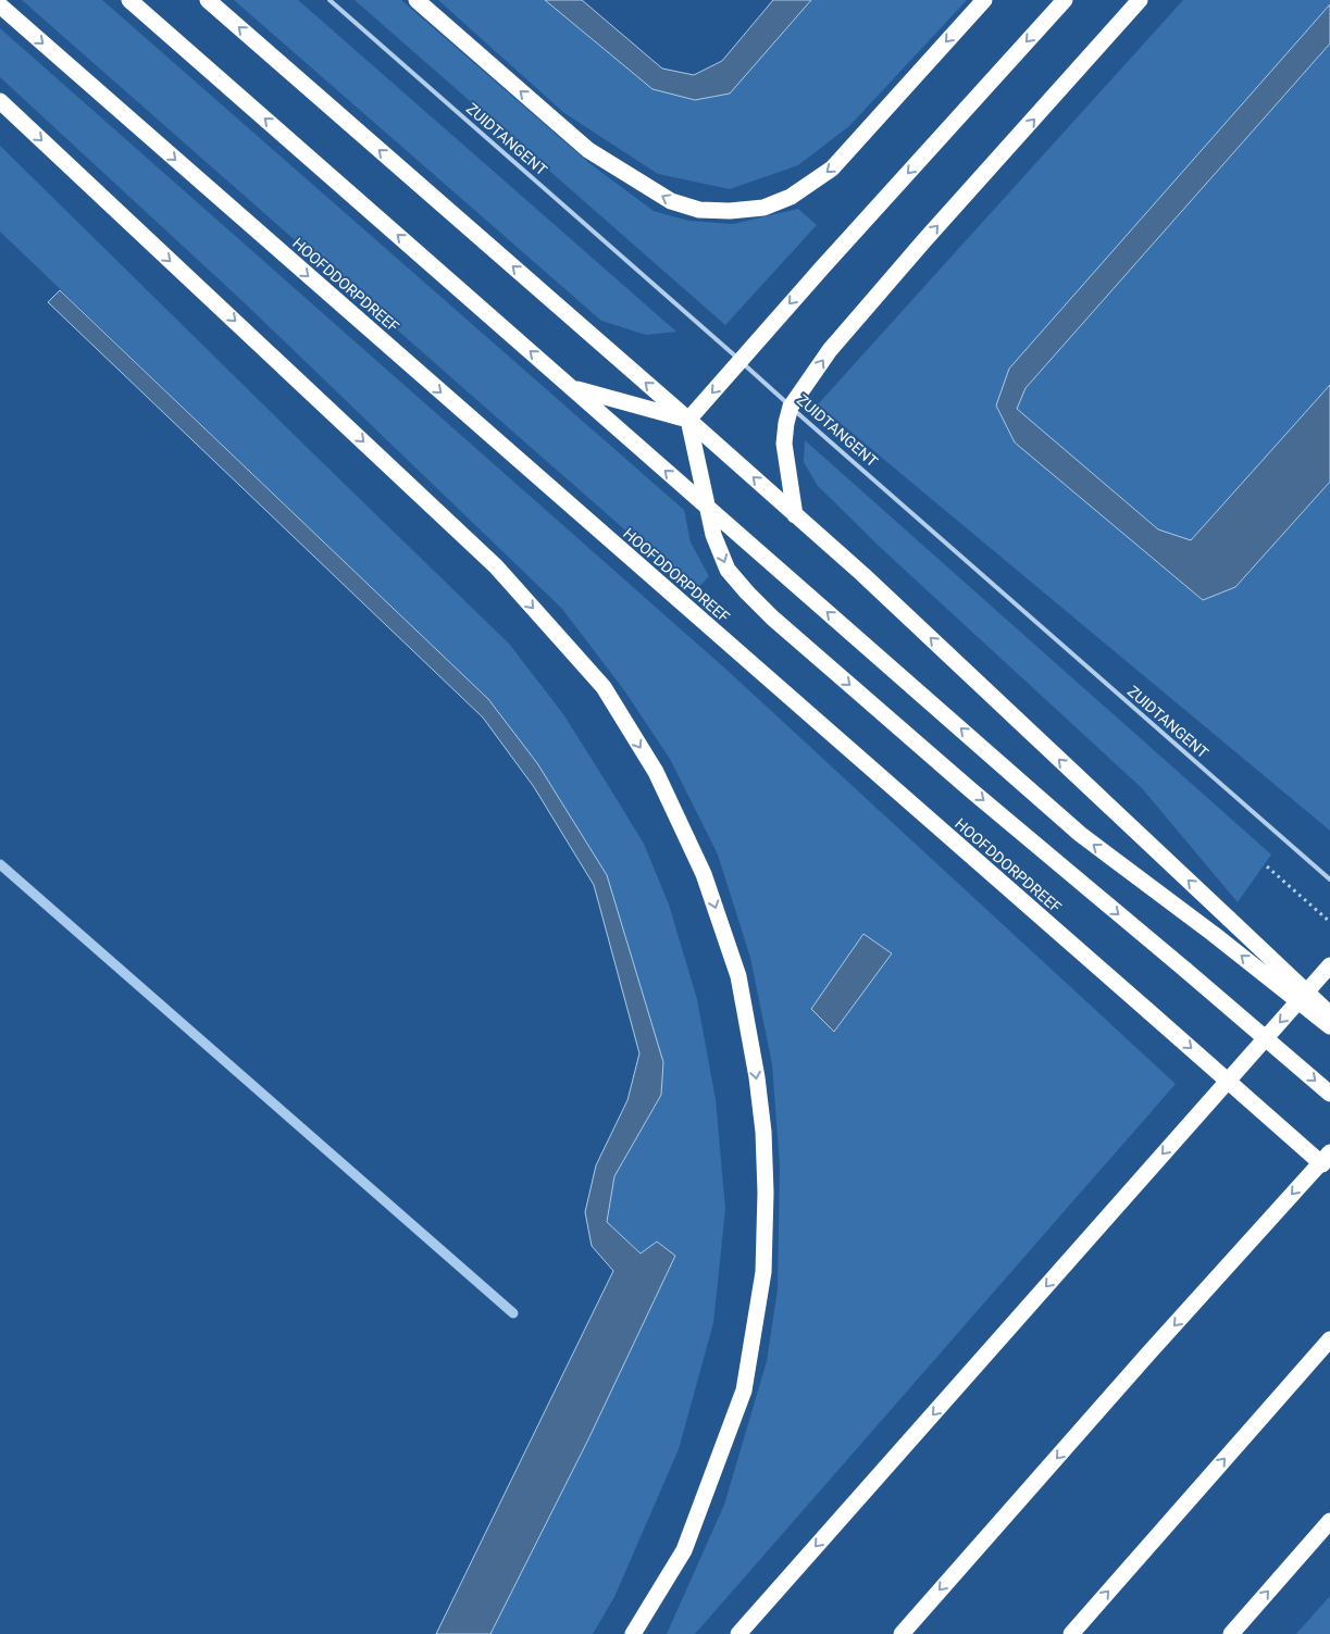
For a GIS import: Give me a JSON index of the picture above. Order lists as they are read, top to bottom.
{
  "streets": {
    "highway": ["HOOFDDORPDREEF"],
    "lane": ["ZUIDTANGENT"]
  }
}
